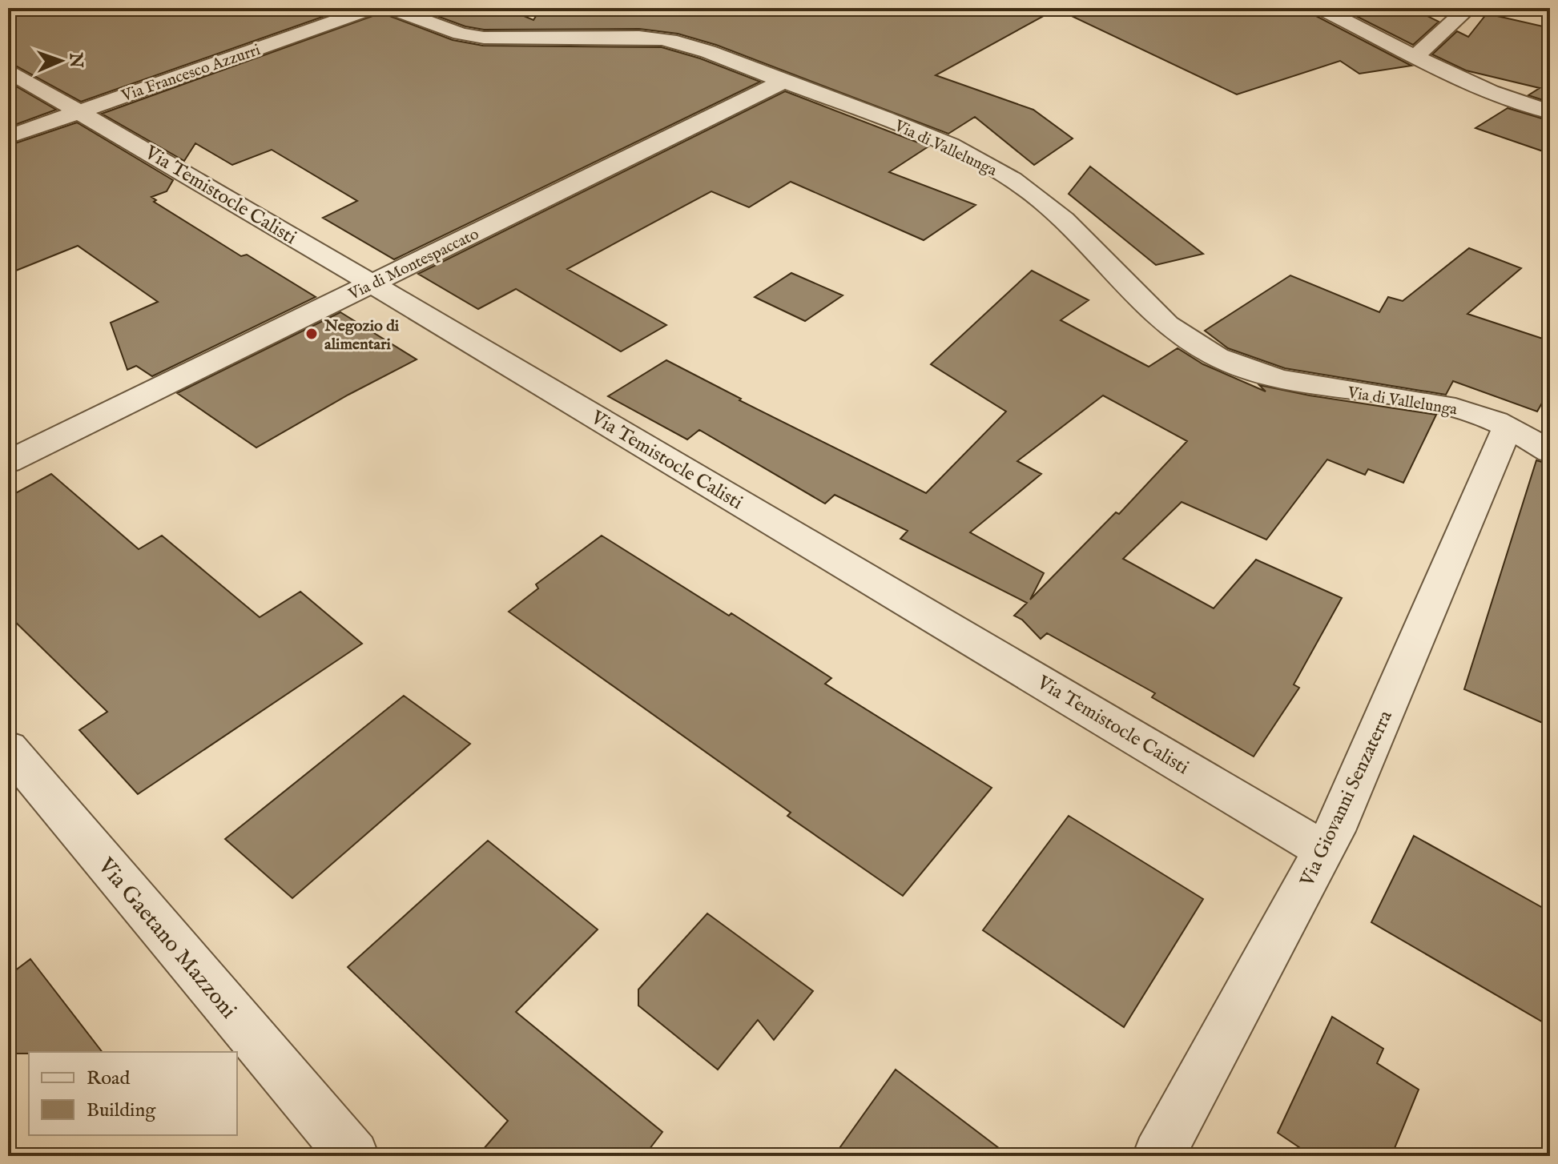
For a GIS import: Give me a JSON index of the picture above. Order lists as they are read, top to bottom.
{
  "streets": {
    "street": [
      "Via Francesco Azzurri",
      "Via di Vallelunga",
      "Via Temistocle Calisti",
      "Via di Montespaccato",
      "Via Giovanni Senzaterra",
      "Via Gaetano Mazzoni"
    ]
  },
  "crossings": [
    ["Via Francesco Azzurri", "Via Temistocle Calisti"],
    ["Via di Vallelunga", "Via di Montespaccato"],
    ["Via di Vallelunga", "Via Giovanni Senzaterra"],
    ["Via Temistocle Calisti", "Via di Montespaccato"],
    ["Via Temistocle Calisti", "Via Giovanni Senzaterra"]
  ],
  "places": ["Negozio di alimentari"],
  "legend": ["Road", "Building"],
  "north": "right"
}
